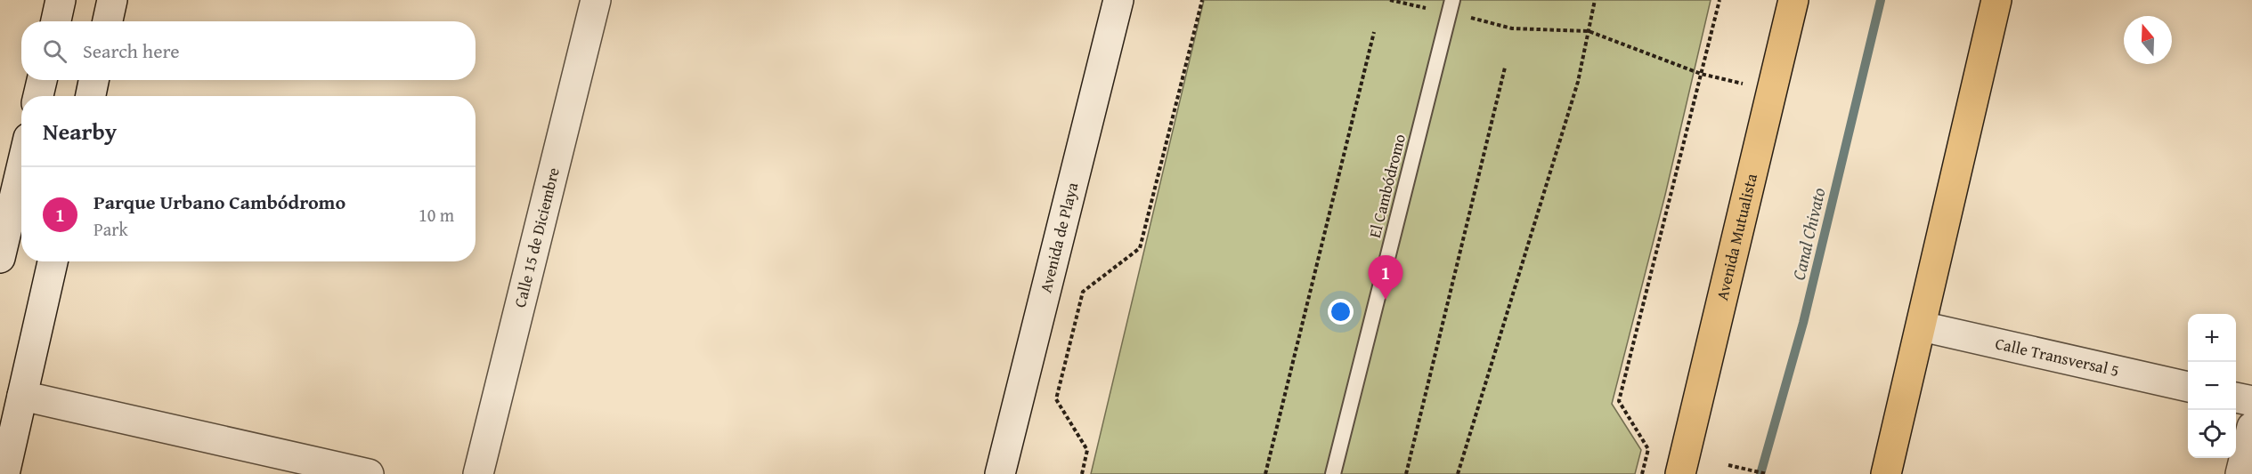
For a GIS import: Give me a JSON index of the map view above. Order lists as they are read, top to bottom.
{
  "streets": {
    "main road": ["Avenida Mutualista"],
    "street": ["Calle 15 de Diciembre", "Avenida de Playa", "Calle Transversal 5"],
    "lane": ["El Cambódromo"]
  },
  "water": ["Canal Chivato"],
  "north": "top",
  "page": {
    "search": "Search here",
    "heading": "Nearby",
    "list": [
      {
        "mark": "1",
        "name": "Parque Urbano Cambódromo",
        "note": "Park",
        "value": "10 m"
      }
    ],
    "pins": "1",
    "map_buttons": ["+", "−"]
  }
}
